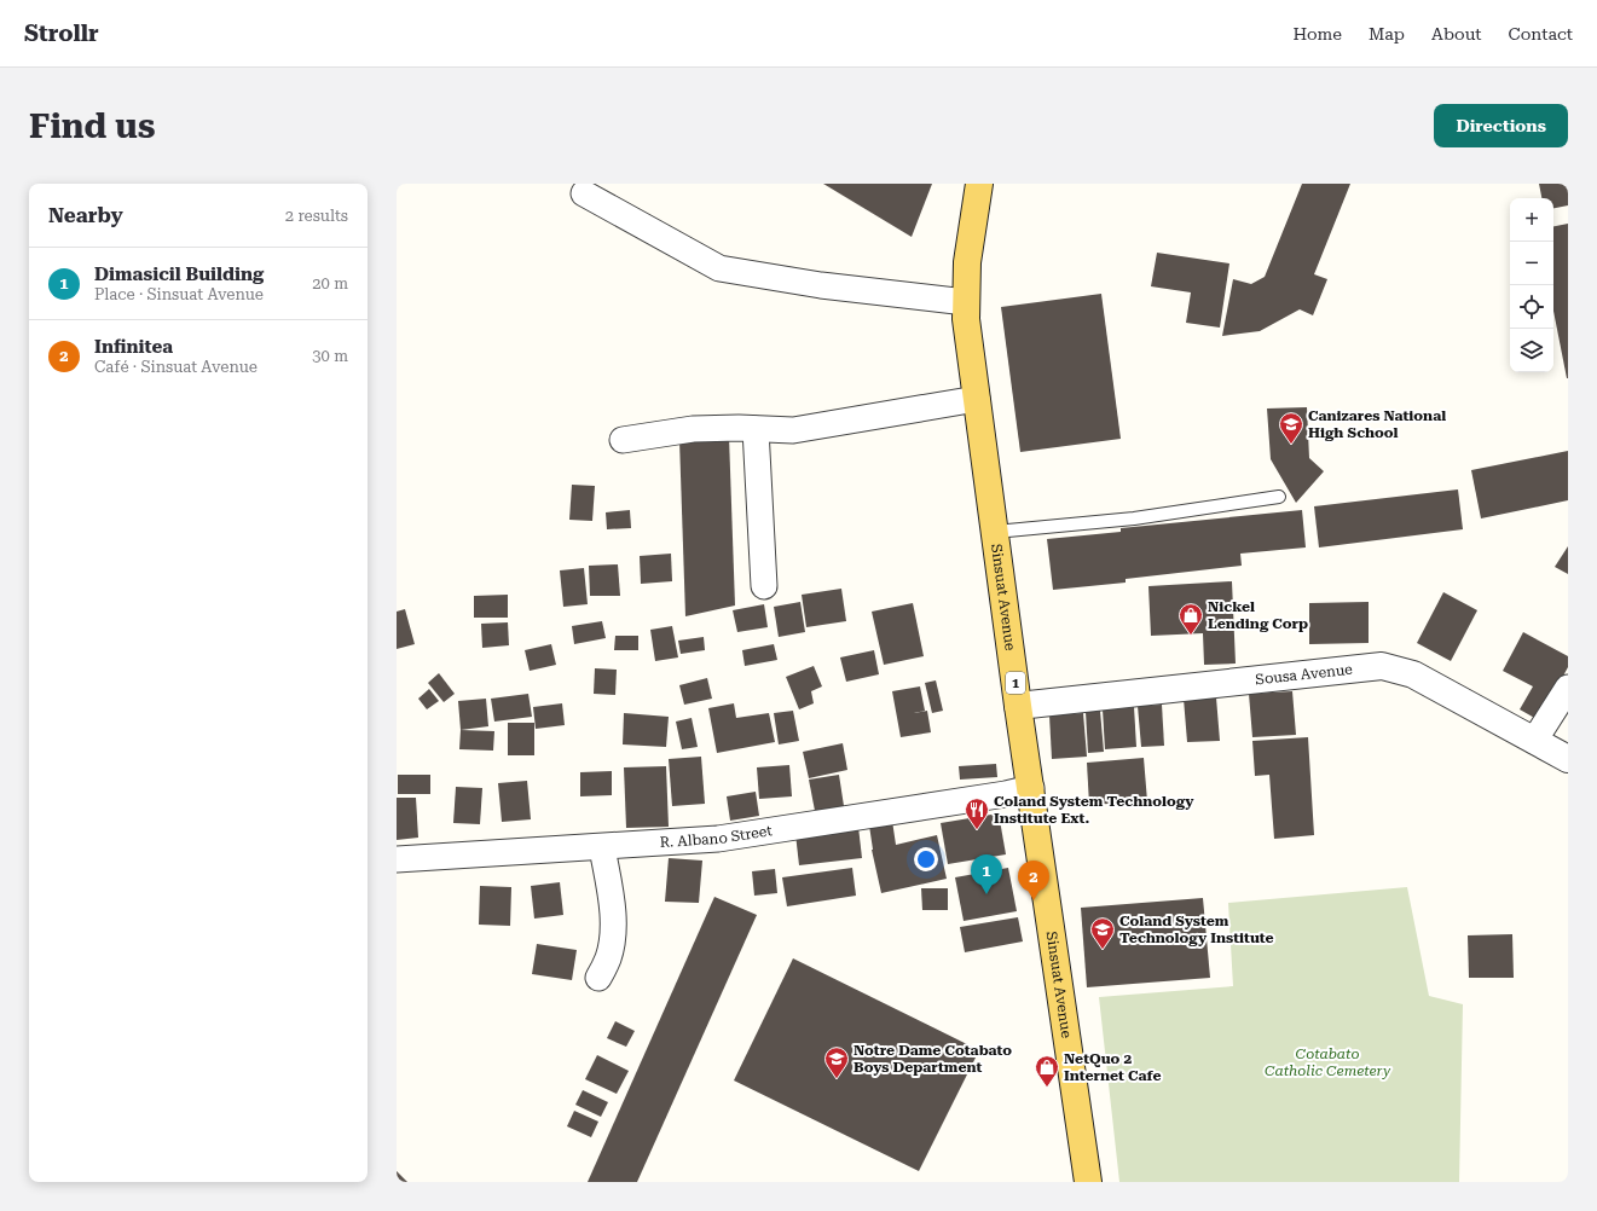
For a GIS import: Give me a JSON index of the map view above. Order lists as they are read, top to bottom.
{
  "streets": {
    "main road": ["Sinsuat Avenue", "1"],
    "street": ["Sousa Avenue", "R. Albano Street"]
  },
  "crossings": [
    ["Sinsuat Avenue", "Sousa Avenue"],
    ["Sinsuat Avenue", "R. Albano Street"]
  ],
  "parks": ["Cotabato Catholic Cemetery"],
  "places": {
    "school or university": ["Canizares National High School", "Coland System Technology Institute", "Notre Dame Cotabato Boys Department"],
    "shop": ["Nickel Lending Corp", "NetQuo 2 Internet Cafe"],
    "restaurant": ["Coland System Technology Institute Ext."]
  },
  "page": {
    "header": "Strollr",
    "nav": [
      "Home",
      "Map",
      "About",
      "Contact"
    ],
    "buttons": "Directions",
    "title": "Find us",
    "heading": ["Nearby", "2 results"],
    "map_buttons": ["+", "−"],
    "list": [
      {
        "mark": "1",
        "name": "Dimasicil Building",
        "note": "Place · Sinsuat Avenue",
        "value": "20 m"
      },
      {
        "mark": "2",
        "name": "Infinitea",
        "note": "Café · Sinsuat Avenue",
        "value": "30 m"
      }
    ],
    "pins": ["1", "2"]
  }
}
